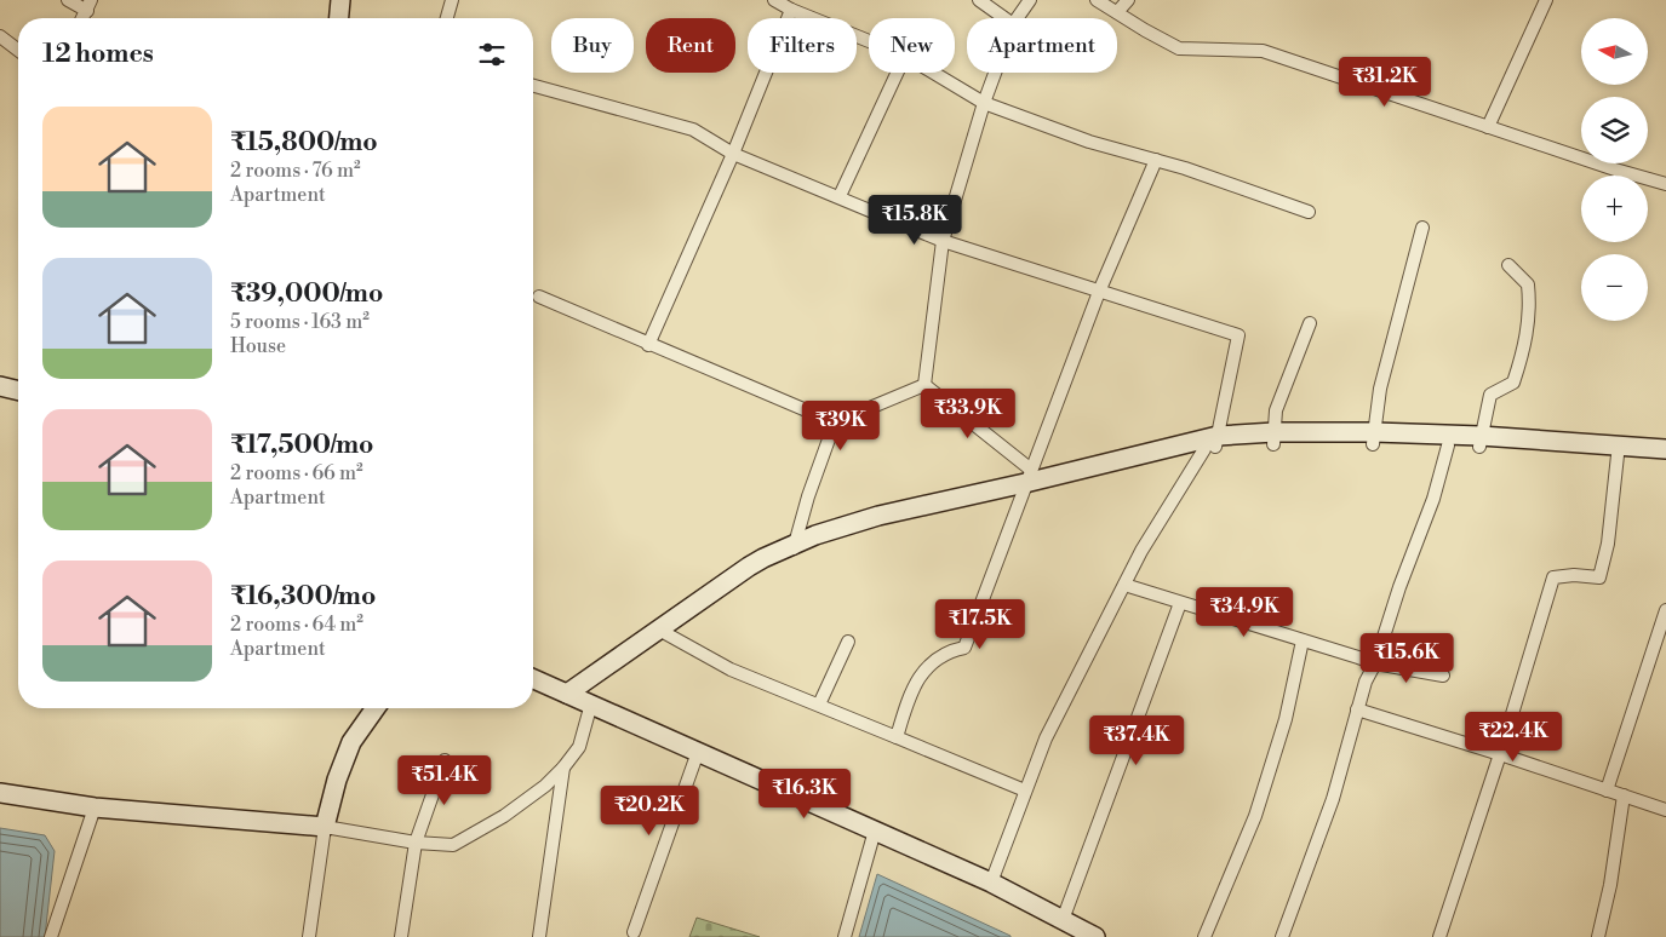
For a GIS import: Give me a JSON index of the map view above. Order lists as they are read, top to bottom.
{
  "north": "left",
  "page": {
    "map_buttons": ["+", "−"],
    "chip": [
      "Buy",
      "Rent",
      "Filters",
      "New",
      "Apartment"
    ],
    "heading": "12 homes",
    "price": [
      "₹31.2K",
      "₹15.8K",
      "₹33.9K",
      "₹39K",
      "₹34.9K",
      "₹17.5K",
      "₹15.6K",
      "₹22.4K",
      "₹37.4K",
      "₹51.4K",
      "₹16.3K",
      "₹20.2K"
    ],
    "list": [
      {
        "name": "₹15,800/mo",
        "note": "2 rooms · 76 m² · Apartment"
      },
      {
        "name": "₹39,000/mo",
        "note": "5 rooms · 163 m² · House"
      },
      {
        "name": "₹17,500/mo",
        "note": "2 rooms · 66 m² · Apartment"
      },
      {
        "name": "₹16,300/mo",
        "note": "2 rooms · 64 m² · Apartment"
      }
    ]
  }
}
